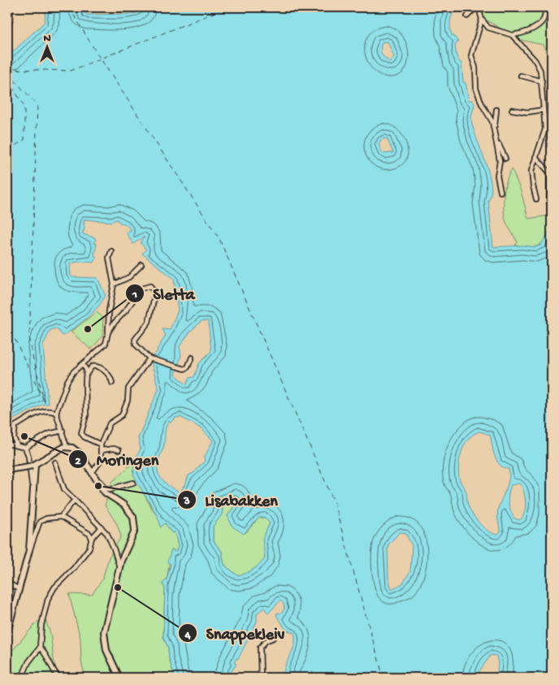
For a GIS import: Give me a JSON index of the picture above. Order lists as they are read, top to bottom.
{
  "places": [
    "Sletta",
    "Moringen",
    "Lisabakken",
    "Snappekleiv"
  ],
  "north": "top"
}
